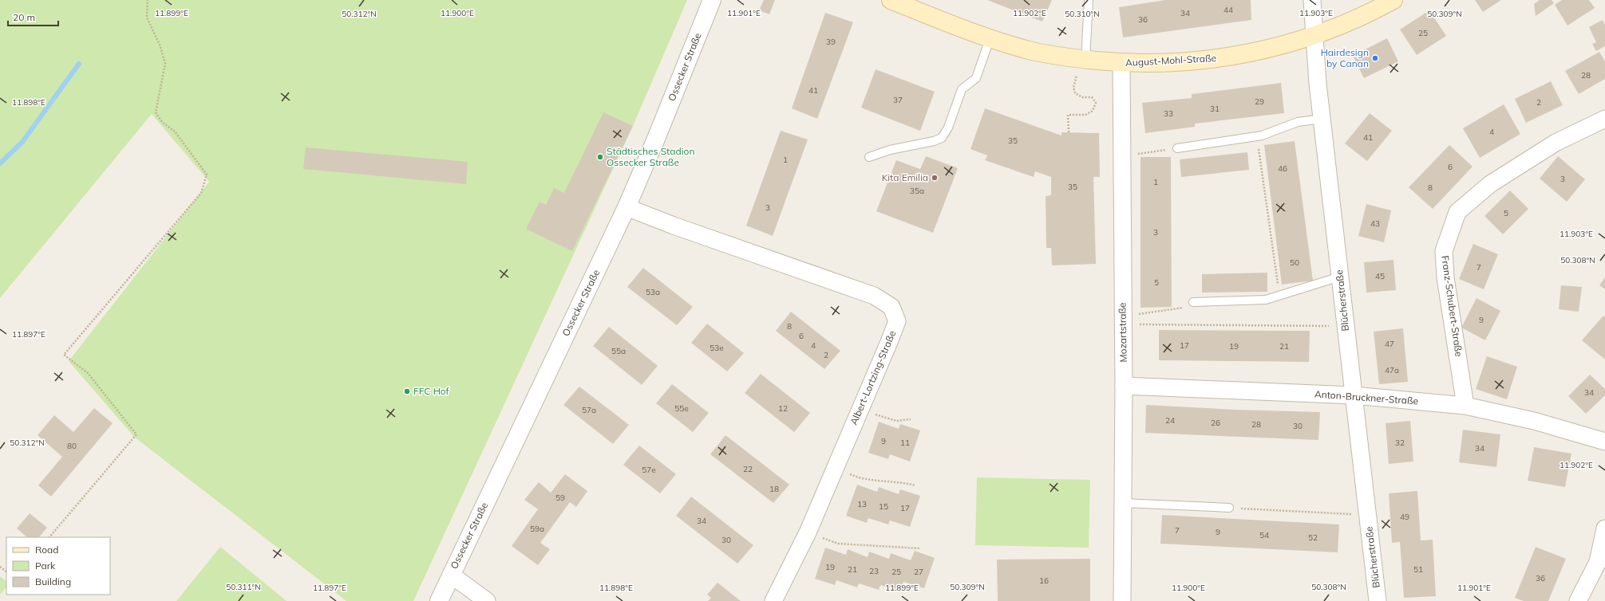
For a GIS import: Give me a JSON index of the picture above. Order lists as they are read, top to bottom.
{
  "streets": {
    "main road": ["August-Mohl-Straße"],
    "street": [
      "Ossecker Straße",
      "Blücherstraße",
      "Franz-Schubert-Straße",
      "Mozartstraße",
      "Albert-Lortzing-Straße",
      "Anton-Bruckner-Straße"
    ]
  },
  "crossings": [
    ["August-Mohl-Straße", "Blücherstraße"],
    ["August-Mohl-Straße", "Mozartstraße"],
    ["Ossecker Straße", "Albert-Lortzing-Straße"],
    ["Blücherstraße", "Anton-Bruckner-Straße"],
    ["Franz-Schubert-Straße", "Anton-Bruckner-Straße"],
    ["Mozartstraße", "Anton-Bruckner-Straße"]
  ],
  "places": [
    "Hairdesign by Canan",
    "Städtisches Stadion Ossecker Straße",
    "Kita Emilia",
    "FFC Hof"
  ],
  "house_numbers": [
    "44",
    "34",
    "36",
    "25",
    "39",
    "28",
    "41",
    "37",
    "29",
    "2",
    "31",
    "33",
    "4",
    "41",
    "35",
    "1",
    "6",
    "46",
    "3",
    "1",
    "35",
    "8",
    "35a",
    "3",
    "5",
    "43",
    "3",
    "50",
    "7",
    "45",
    "5",
    "53a",
    "9",
    "8",
    "6",
    "47",
    "4",
    "17",
    "19",
    "21",
    "53e",
    "55a",
    "2",
    "47a",
    "34",
    "55e",
    "12",
    "57a",
    "24",
    "26",
    "28",
    "30",
    "9",
    "11",
    "32",
    "80",
    "34",
    "22",
    "57e",
    "18",
    "59",
    "13",
    "15",
    "17",
    "49",
    "34",
    "59a",
    "7",
    "9",
    "54",
    "52",
    "30",
    "19",
    "21",
    "51",
    "23",
    "25",
    "27",
    "36",
    "16"
  ],
  "legend": ["Road", "Park", "Building"],
  "scale_bar": "20 m",
  "coordinates": [
    "11.902°E",
    "11.899°E",
    "11.900°E",
    "11.901°E",
    "11.903°E",
    "50.312°N",
    "50.310°N",
    "50.309°N",
    "11.898°E",
    "50.308°N",
    "11.897°E",
    "50.311°N"
  ]
}
